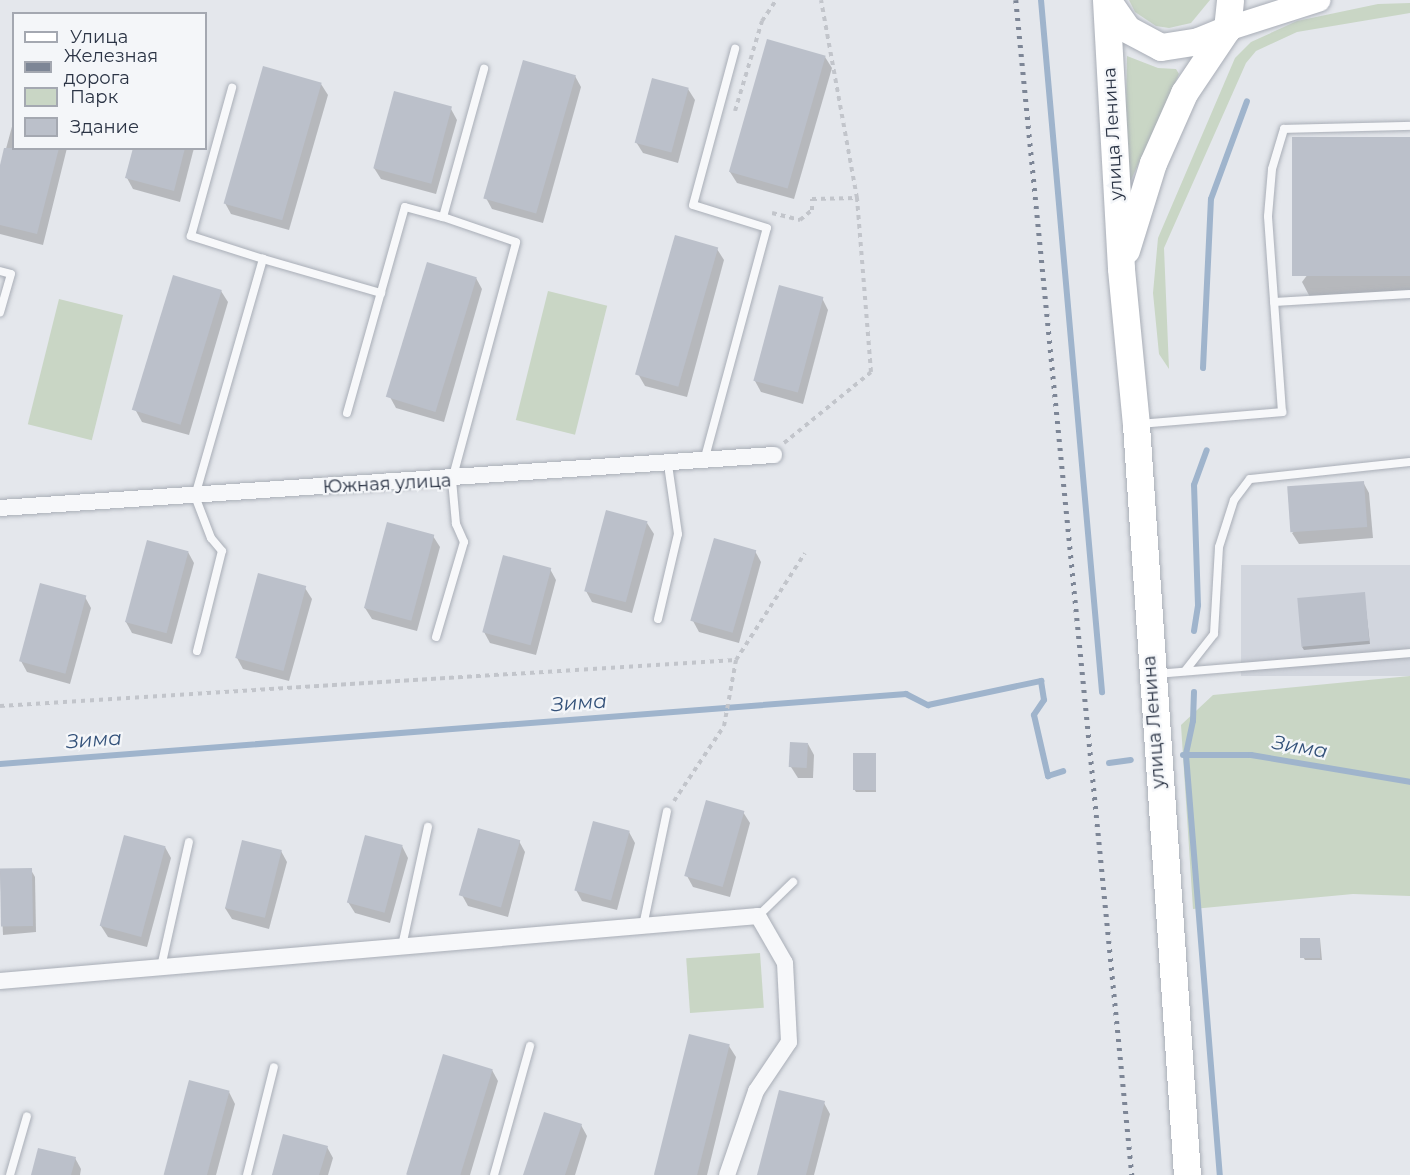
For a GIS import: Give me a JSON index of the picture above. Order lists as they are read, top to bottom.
{
  "streets": {
    "main road": ["улица Ленина"],
    "street": ["Южная улица"]
  },
  "water": ["Зима"],
  "legend": [
    "Улица",
    "Железная дорога",
    "Парк",
    "Здание"
  ]
}
